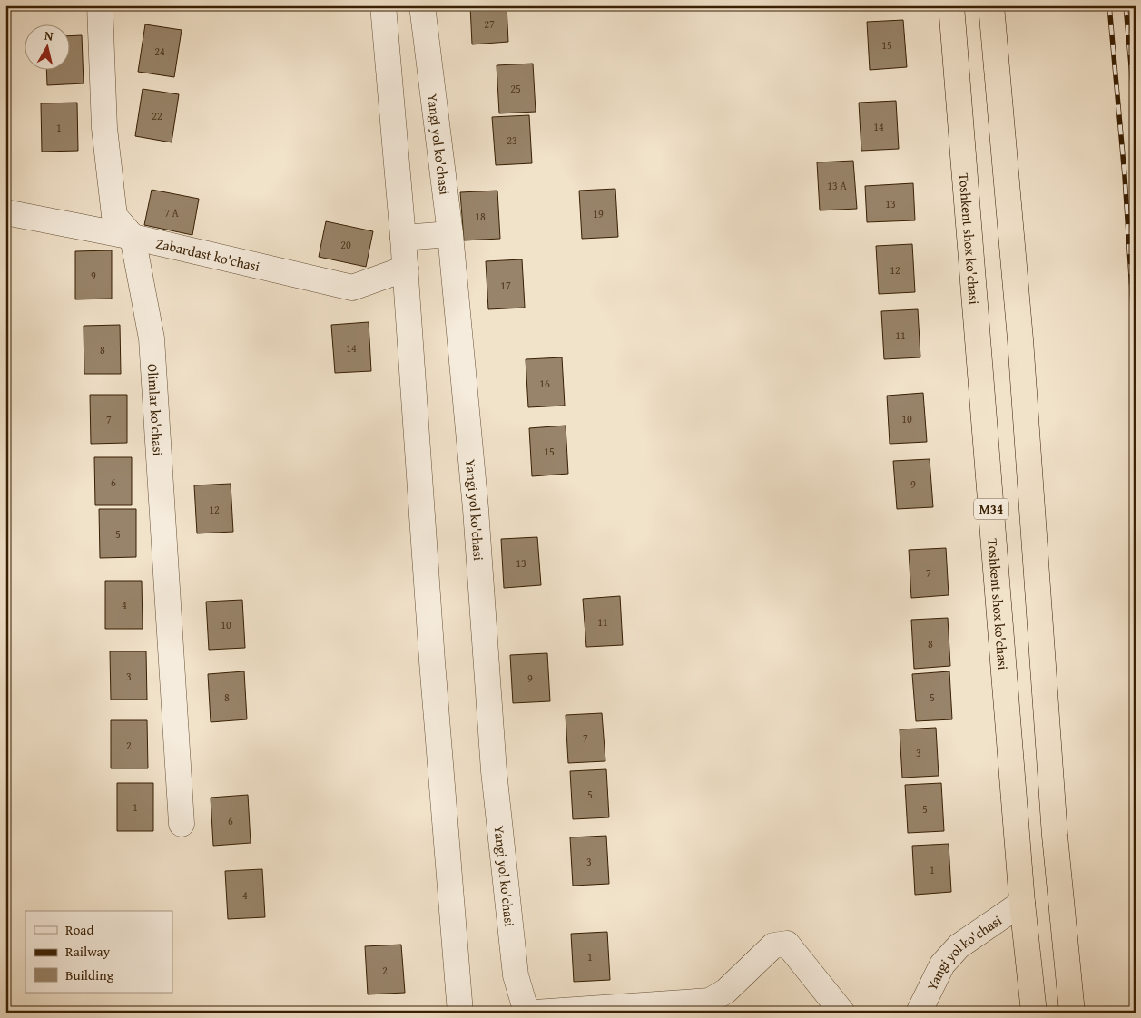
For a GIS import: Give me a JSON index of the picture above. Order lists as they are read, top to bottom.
{
  "streets": {
    "highway": ["Toshkent shox ko'chasi", "M34"],
    "street": ["Yangi yol ko'chasi", "Zabardast ko'chasi", "Olimlar ko'chasi"]
  },
  "crossings": [
    ["Yangi yol ko'chasi", "Toshkent shox ko'chasi"],
    ["Zabardast ko'chasi", "Olimlar ko'chasi"]
  ],
  "house_numbers": [
    "27",
    "15",
    "24",
    "25",
    "22",
    "14",
    "1",
    "23",
    "13 А",
    "13",
    "7 А",
    "19",
    "18",
    "20",
    "12",
    "9",
    "17",
    "11",
    "14",
    "8",
    "16",
    "10",
    "7",
    "15",
    "6",
    "9",
    "12",
    "5",
    "13",
    "7",
    "4",
    "11",
    "10",
    "8",
    "3",
    "9",
    "8",
    "5",
    "7",
    "2",
    "3",
    "5",
    "1",
    "5",
    "6",
    "3",
    "1",
    "4",
    "1",
    "2"
  ],
  "legend": ["Road", "Railway", "Building"],
  "north": "top"
}
